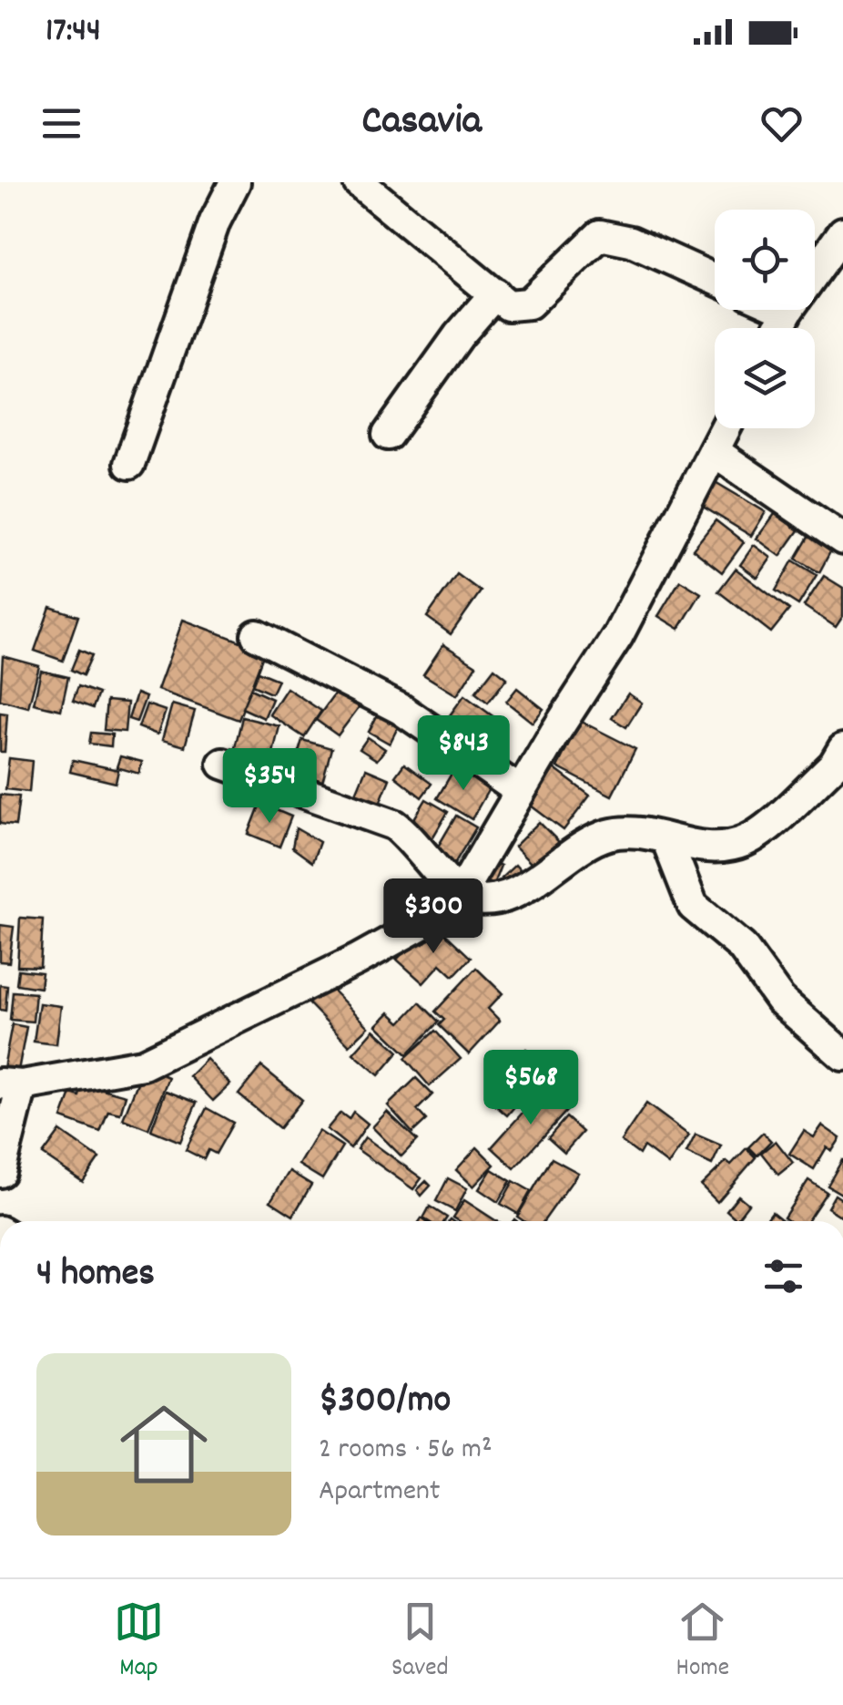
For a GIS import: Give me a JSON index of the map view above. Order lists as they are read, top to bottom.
{
  "page": {
    "status": "17:44",
    "header": "Casavia",
    "price": [
      "$843",
      "$354",
      "$300",
      "$568"
    ],
    "heading": "4 homes",
    "list": [
      {
        "name": "$300/mo",
        "note": "2 rooms · 56 m² · Apartment"
      }
    ],
    "tabs": ["Map", "Saved", "Home"]
  }
}
